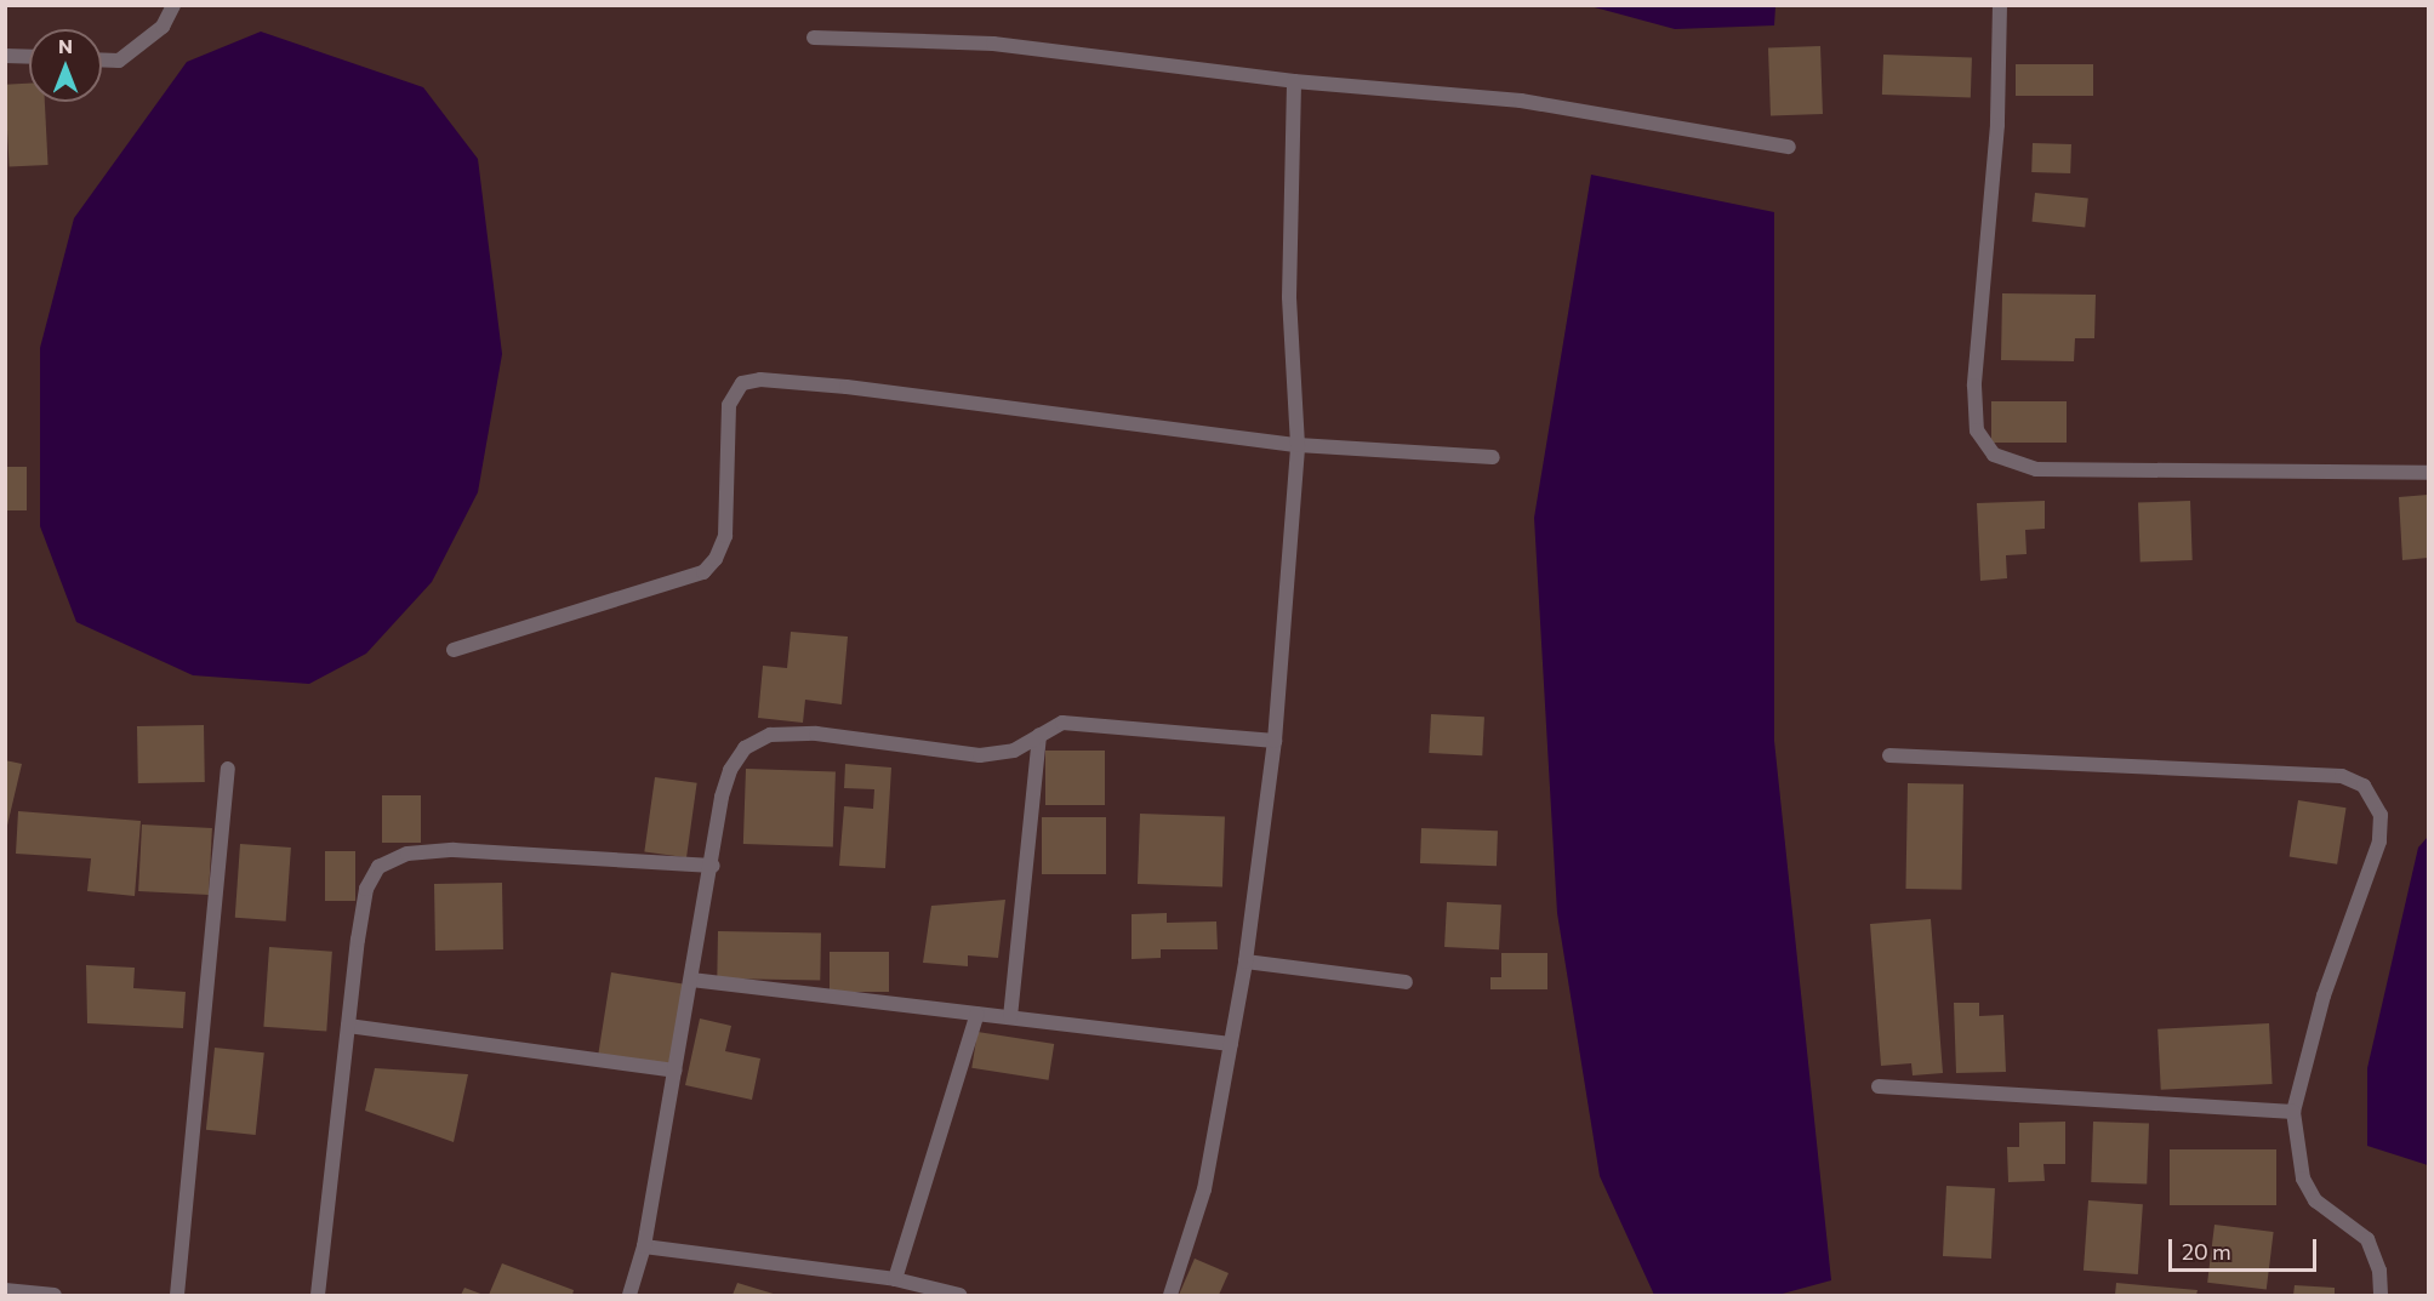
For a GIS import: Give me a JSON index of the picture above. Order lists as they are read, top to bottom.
{
  "scale_bar": "20 m",
  "north": "top"
}
